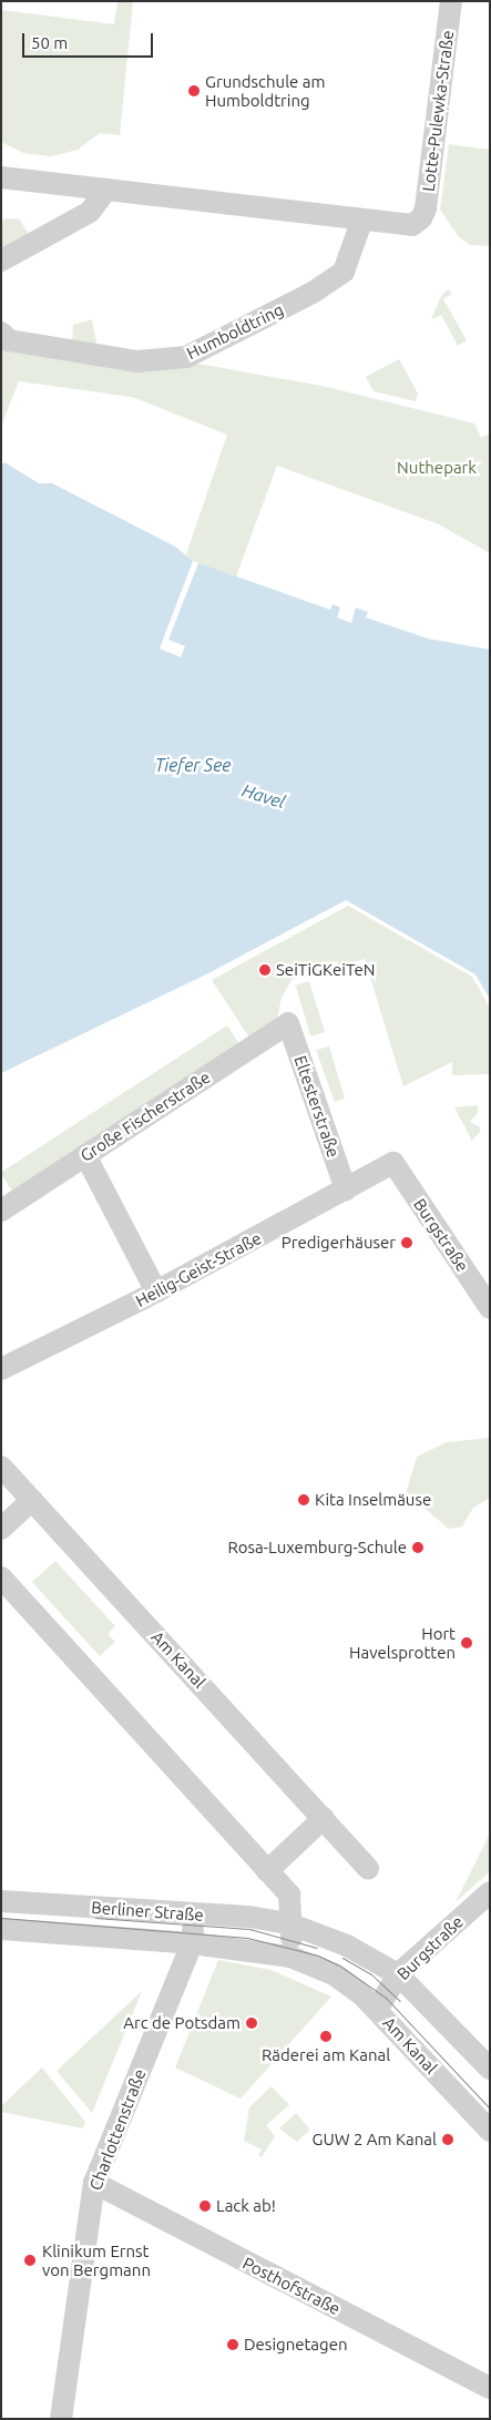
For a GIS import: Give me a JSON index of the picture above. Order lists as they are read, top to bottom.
{
  "streets": {
    "street": [
      "Lotte-Pulewka-Straße",
      "Humboldtring",
      "Eltesterstraße",
      "Große Fischerstraße",
      "Burgstraße",
      "Heilig-Geist-Straße",
      "Am Kanal",
      "Berliner Straße",
      "Charlottenstraße",
      "Posthofstraße"
    ]
  },
  "crossings": [
    ["Lotte-Pulewka-Straße", "Humboldtring"],
    ["Eltesterstraße", "Große Fischerstraße"],
    ["Eltesterstraße", "Heilig-Geist-Straße"],
    ["Burgstraße", "Heilig-Geist-Straße"],
    ["Burgstraße", "Am Kanal"],
    ["Am Kanal", "Berliner Straße"],
    ["Berliner Straße", "Charlottenstraße"],
    ["Charlottenstraße", "Posthofstraße"]
  ],
  "water": ["Tiefer See", "Havel"],
  "parks": ["Nuthepark"],
  "places": [
    "Grundschule am Humboldtring",
    "SeiTiGKeiTeN",
    "Predigerhäuser",
    "Kita Inselmäuse",
    "Rosa-Luxemburg-Schule",
    "Hort Havelsprotten",
    "Arc de Potsdam",
    "Räderei am Kanal",
    "GUW 2 Am Kanal",
    "Lack ab!",
    "Klinikum Ernst von Bergmann",
    "Designetagen"
  ],
  "scale_bar": "50 m"
}
